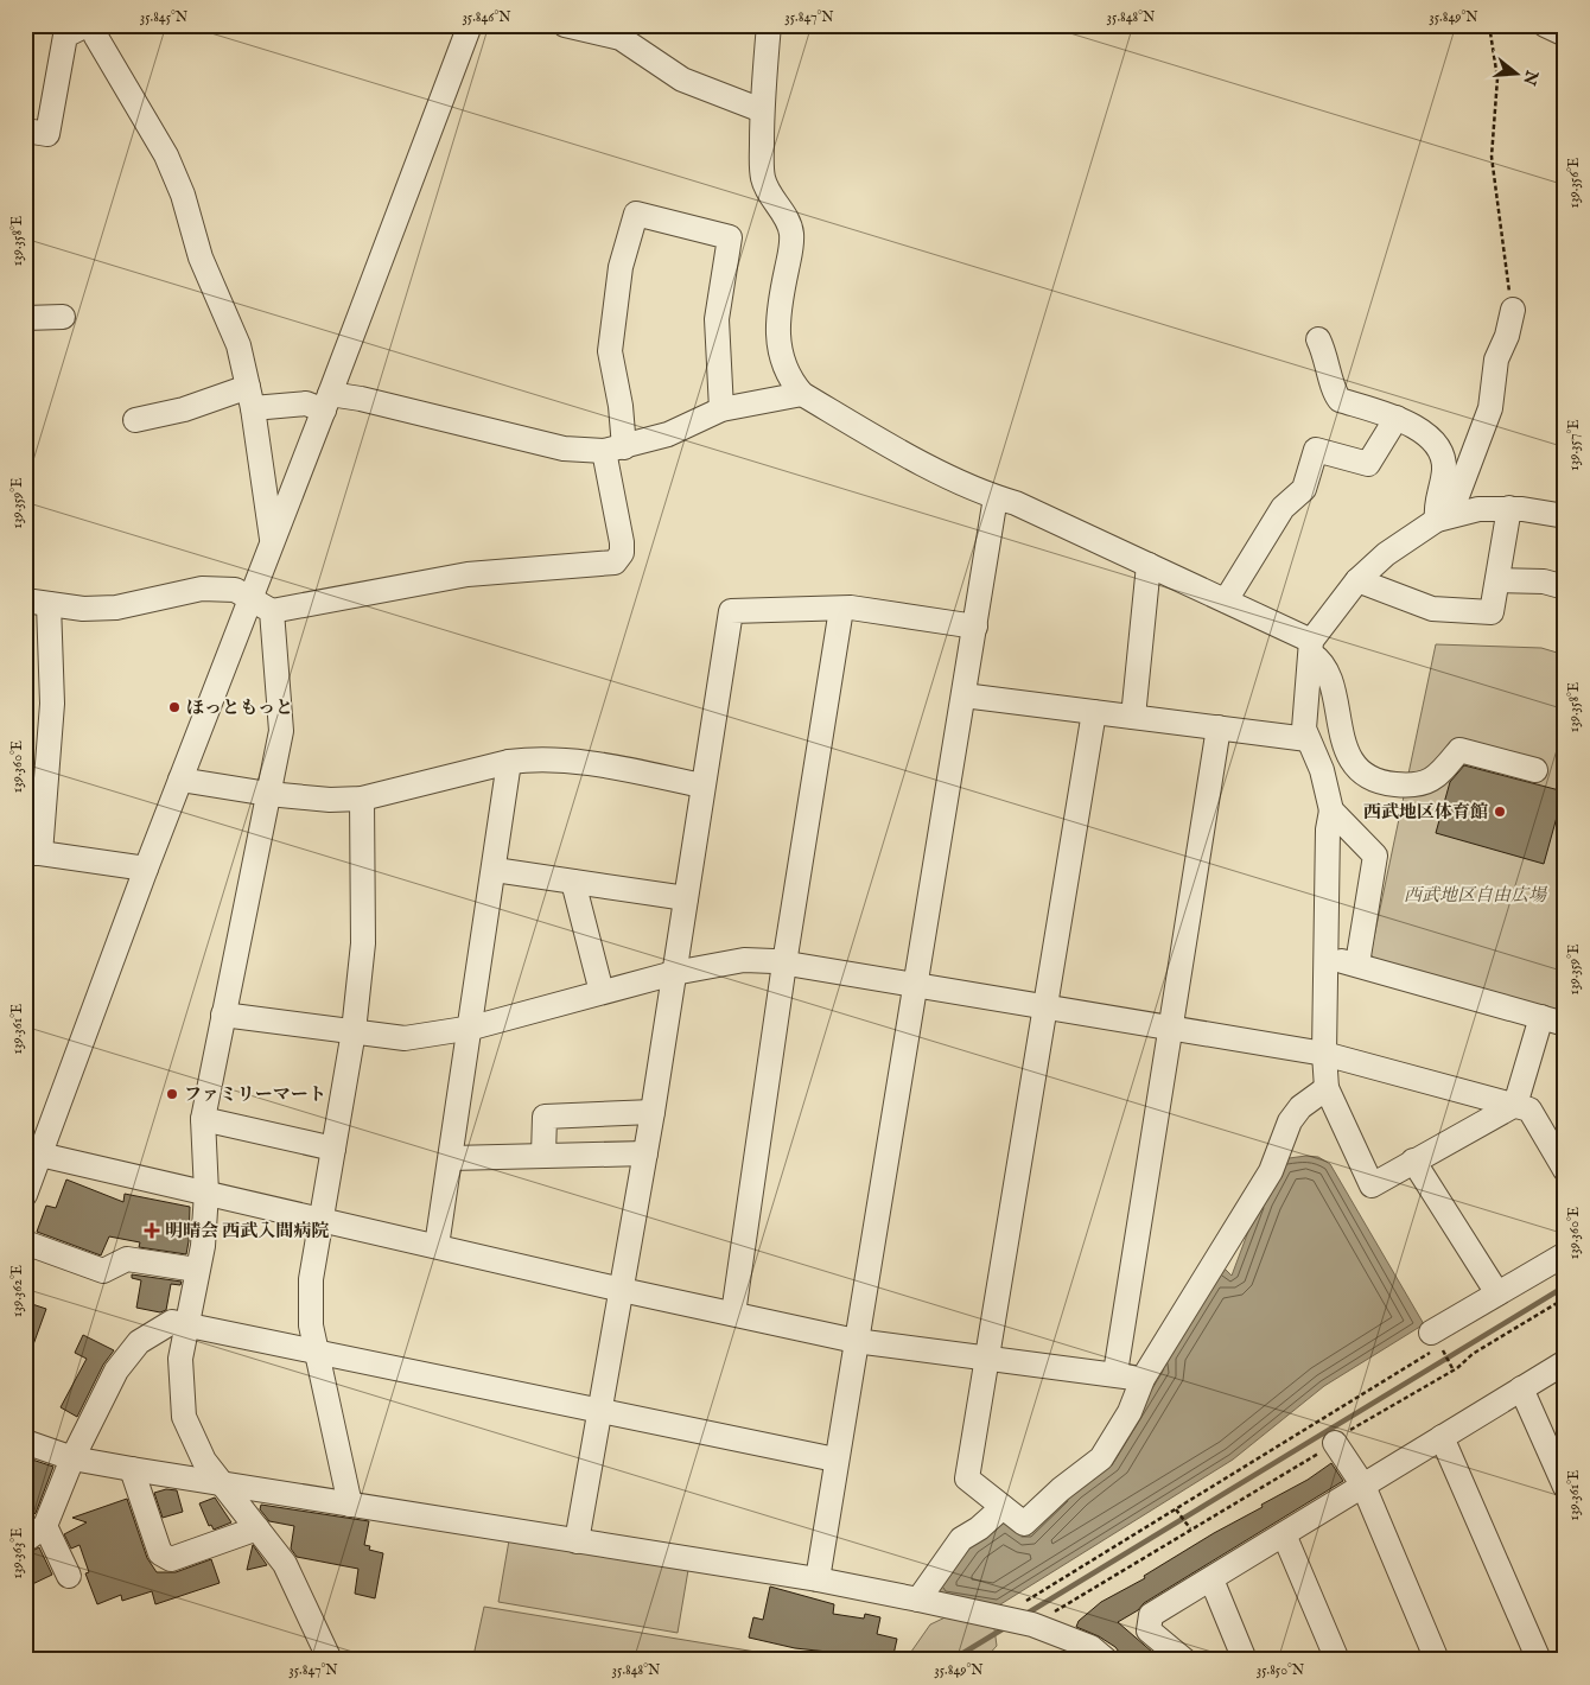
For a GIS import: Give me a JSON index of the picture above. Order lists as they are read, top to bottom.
{
  "parks": ["西武地区自由広場"],
  "places": {
    "other": ["ほっともっと", "西武地区体育館", "ファミリーマート"],
    "health": ["明晴会 西武入間病院"]
  },
  "north": "right",
  "coordinates": [
    "35.845°N",
    "35.846°N",
    "35.847°N",
    "35.848°N",
    "35.849°N",
    "139.356°E",
    "139.358°E",
    "139.357°E",
    "139.359°E",
    "139.360°E",
    "139.361°E",
    "139.362°E",
    "139.363°E",
    "35.850°N"
  ]
}
